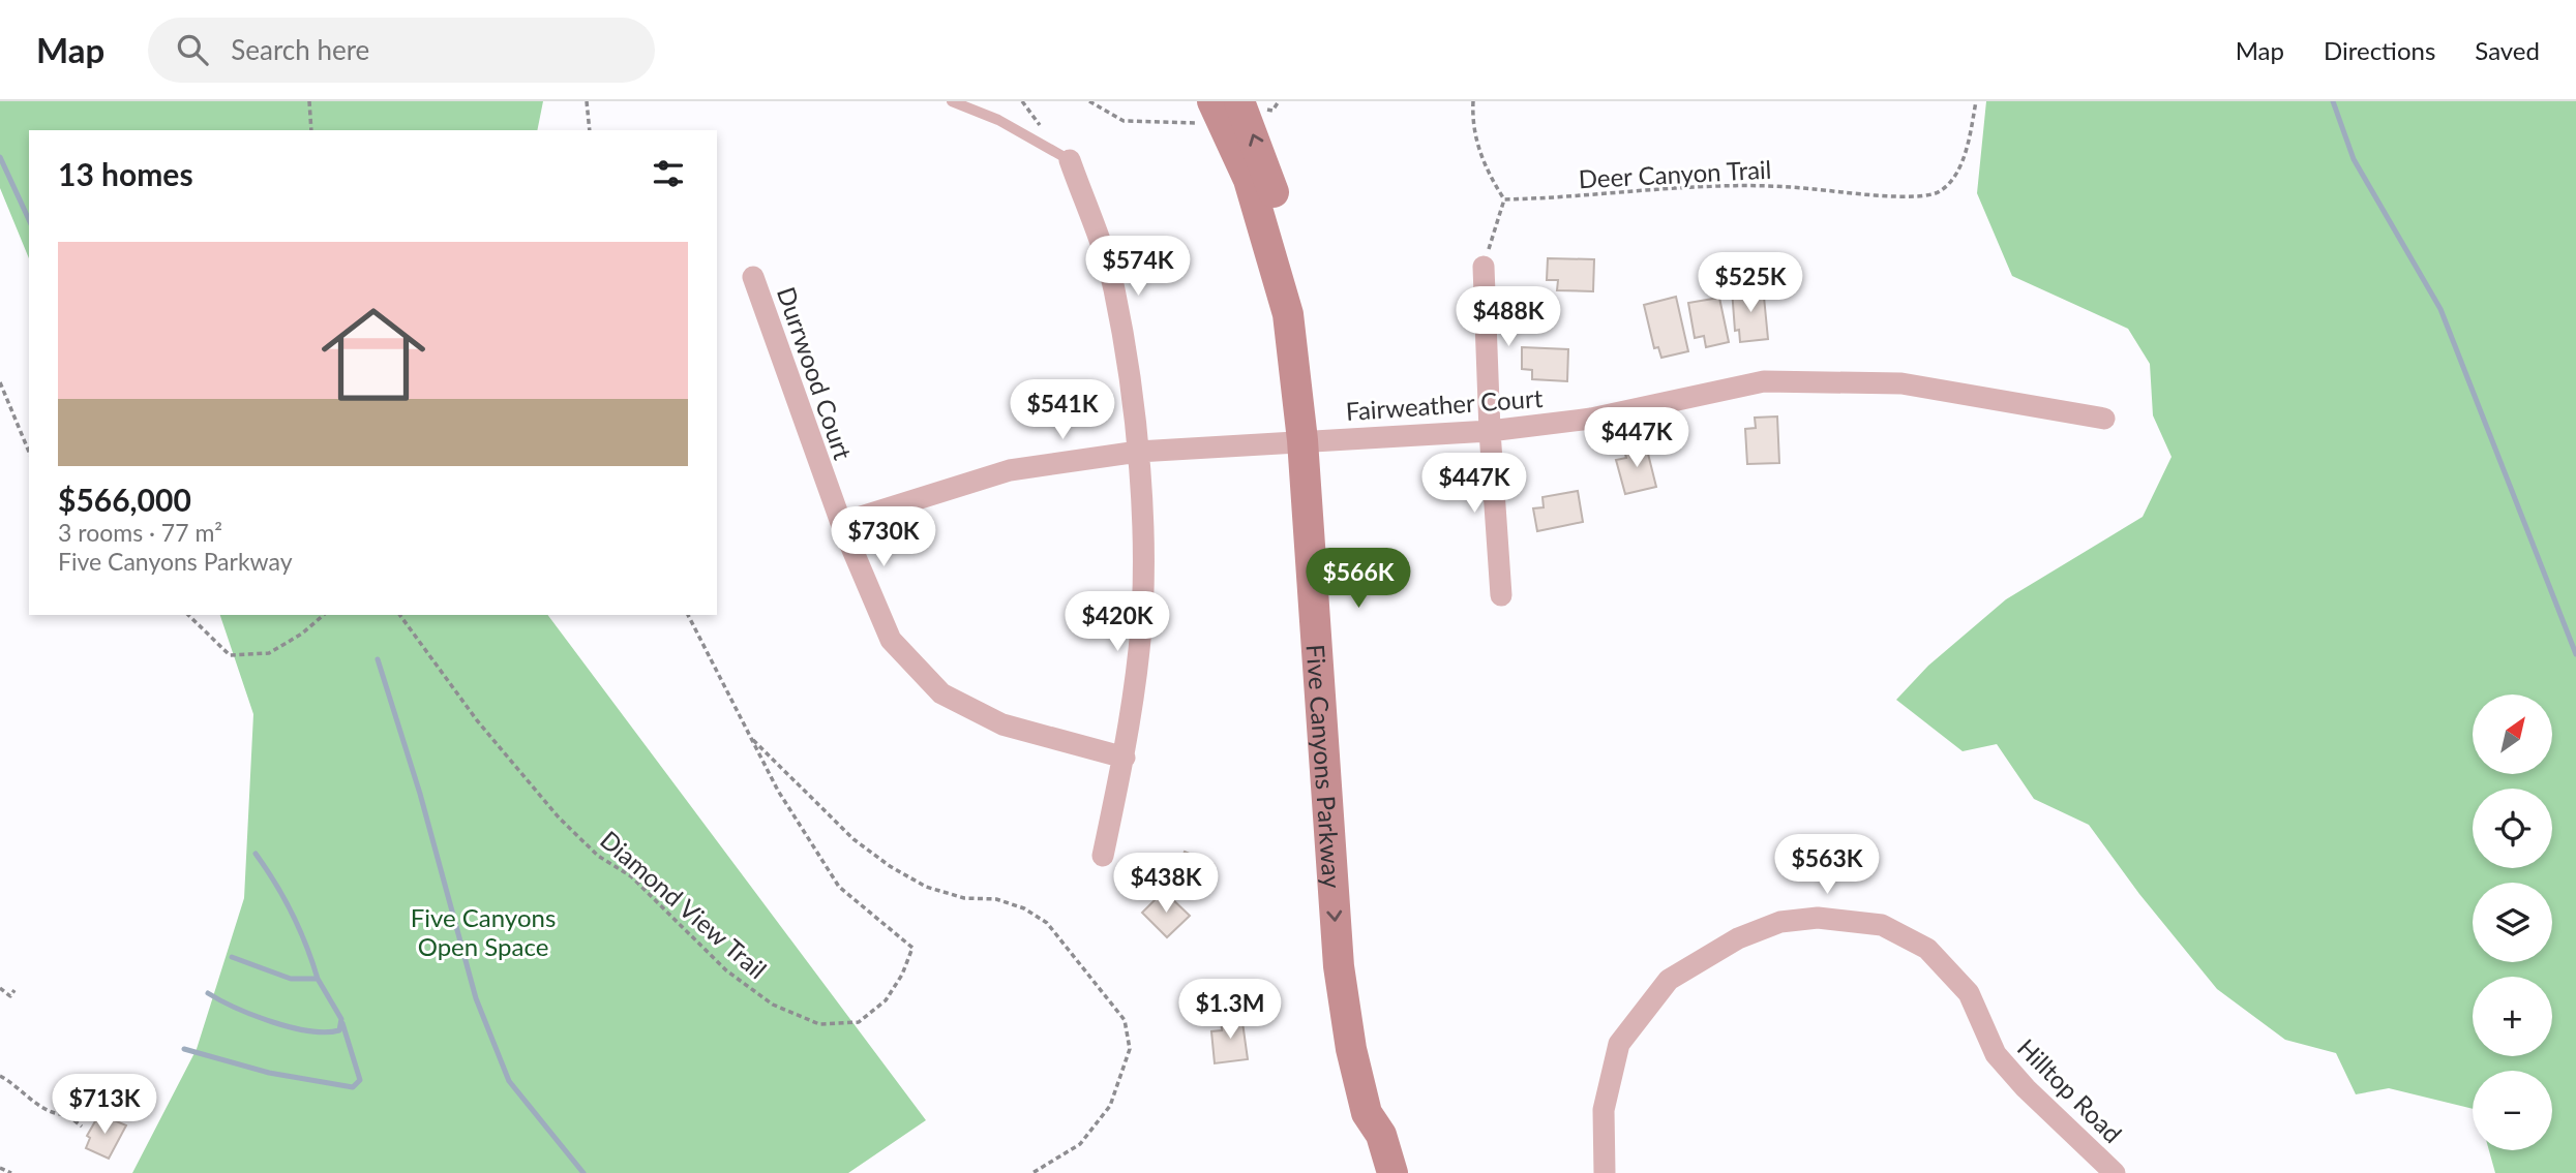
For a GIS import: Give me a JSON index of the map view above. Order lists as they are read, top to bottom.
{
  "streets": {
    "main road": ["Five Canyons Parkway"],
    "street": ["Durrwood Court", "Fairweather Court", "Hilltop Road"],
    "path": ["Deer Canyon Trail", "Diamond View Trail"]
  },
  "crossings": [
    ["Durrwood Court", "Fairweather Court"],
    ["Fairweather Court", "Five Canyons Parkway"]
  ],
  "parks": ["Five Canyons Open Space"],
  "north": "top right",
  "page": {
    "header": "Map",
    "search": "Search here",
    "nav": ["Map", "Directions", "Saved"],
    "heading": "13 homes",
    "list": [
      {
        "name": "$566,000",
        "note": "3 rooms · 77 m² · Five Canyons Parkway"
      }
    ],
    "price": [
      "$574K",
      "$525K",
      "$488K",
      "$541K",
      "$447K",
      "$447K",
      "$730K",
      "$566K",
      "$420K",
      "$563K",
      "$438K",
      "$1.3M",
      "$713K"
    ],
    "map_buttons": ["+", "−"]
  }
}
